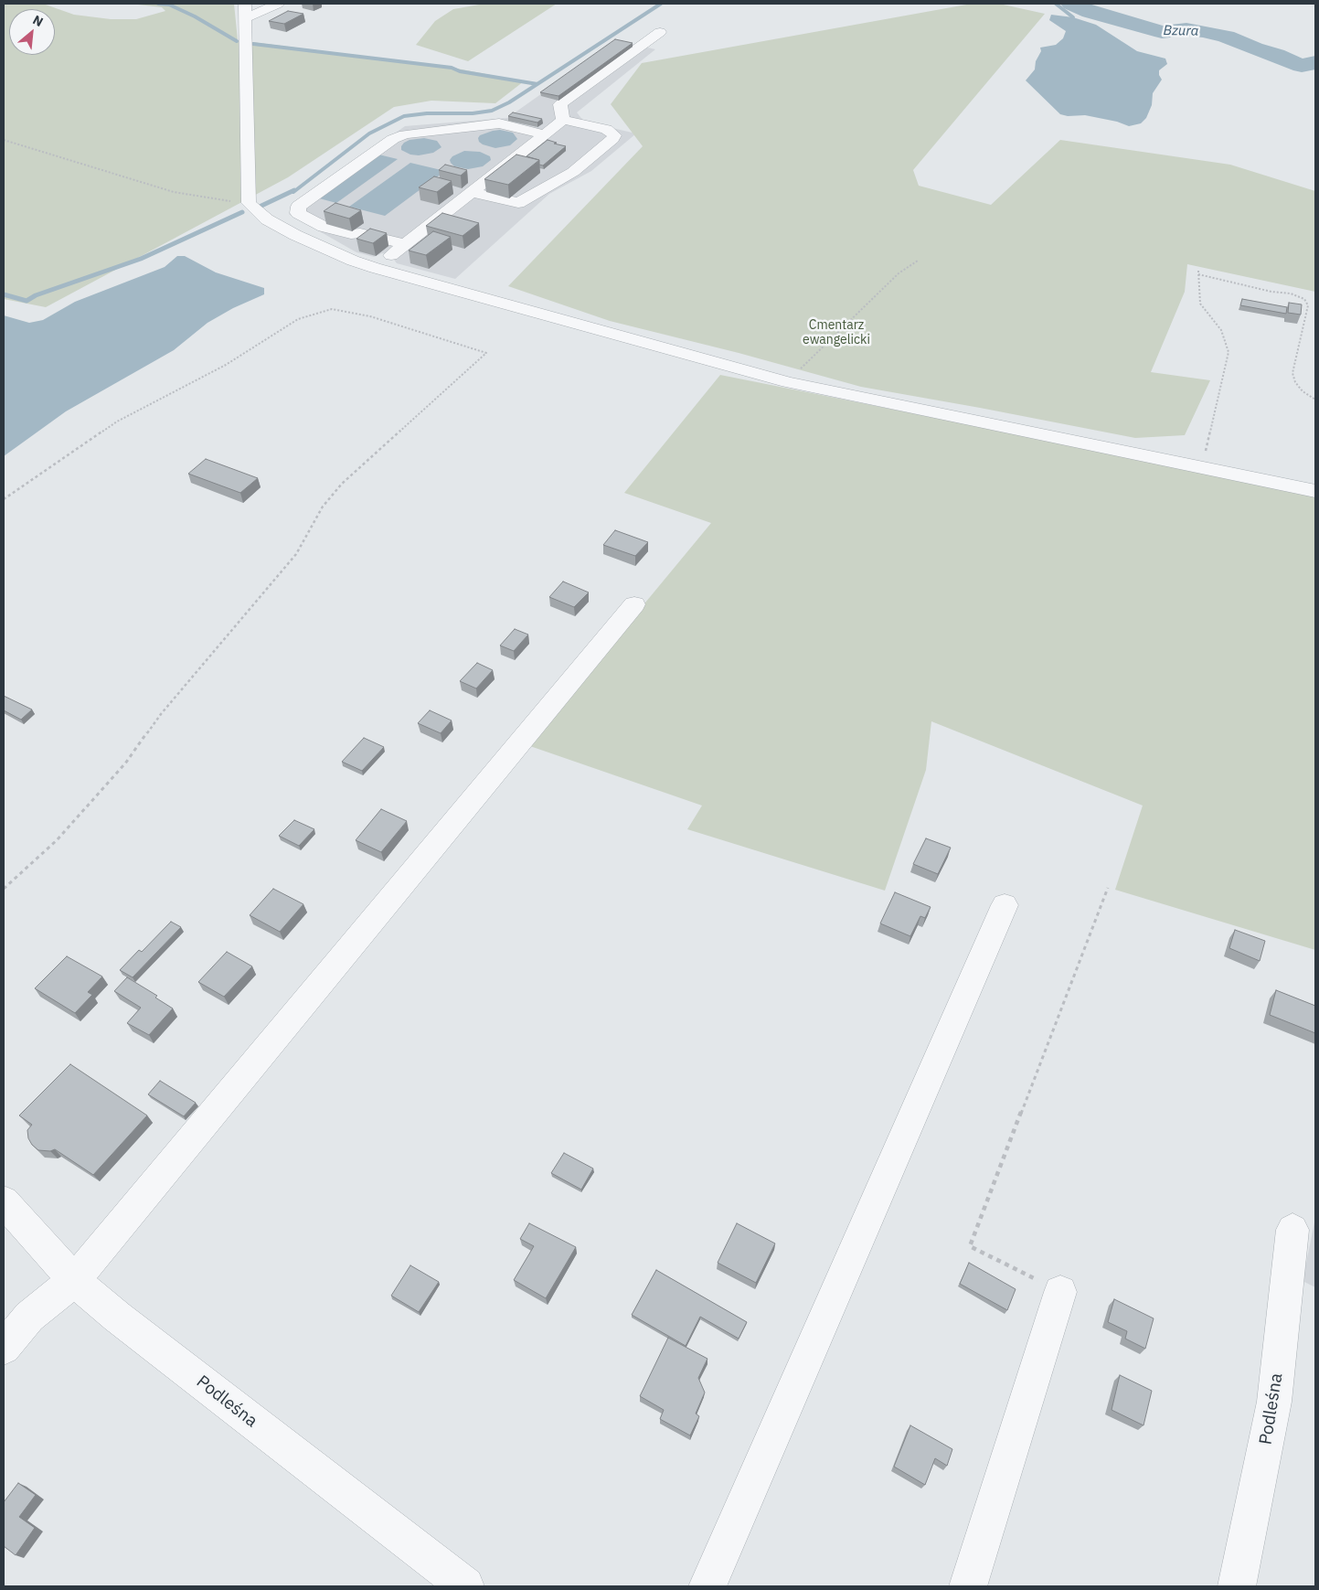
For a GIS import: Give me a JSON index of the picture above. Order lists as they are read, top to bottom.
{
  "streets": {
    "street": ["Podleśna"]
  },
  "water": ["Bzura"],
  "parks": ["Cmentarz ewangelicki"],
  "north": "top right"
}
